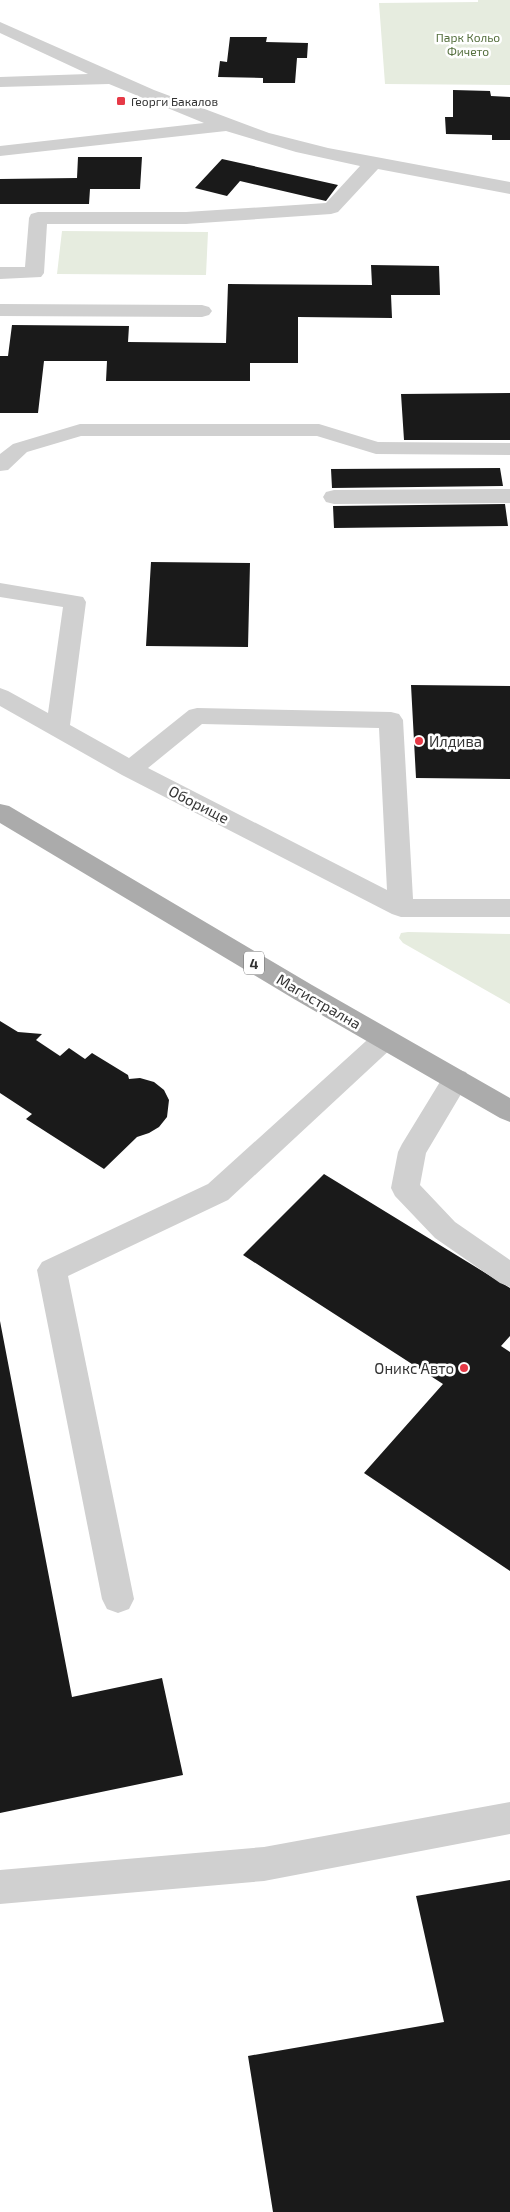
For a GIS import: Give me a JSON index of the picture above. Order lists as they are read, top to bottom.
{
  "streets": {
    "main road": ["4", "Магистрална"],
    "street": ["Оборище"]
  },
  "parks": ["Парк Кольо Фичето"],
  "places": {
    "transit": ["Георги Бакалов"],
    "other": ["Илдива", "Оникс Авто"]
  }
}
